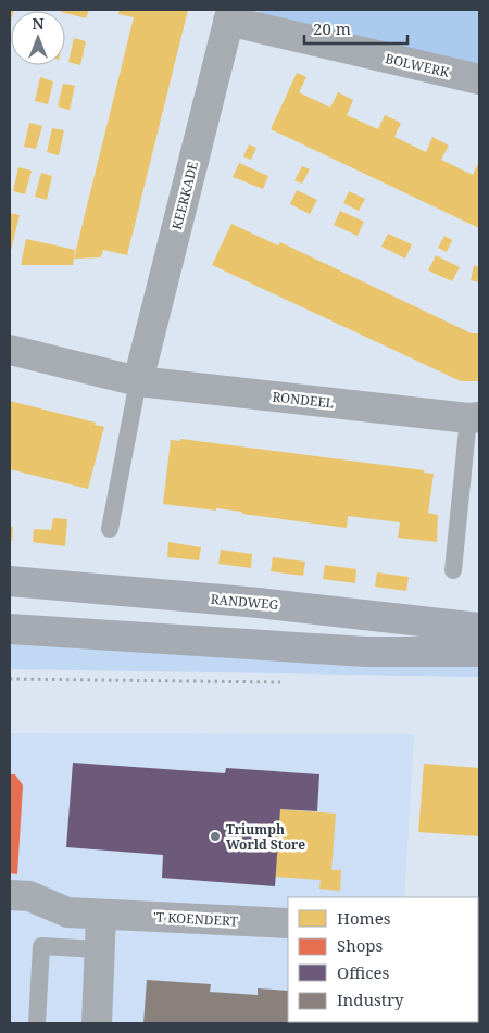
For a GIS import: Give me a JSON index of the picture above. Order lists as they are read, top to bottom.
{
  "streets": {
    "main road": ["RANDWEG"],
    "street": [
      "BOLWERK",
      "KEERKADE",
      "RONDEEL",
      "'T KOENDERT"
    ]
  },
  "crossings": [
    ["BOLWERK", "KEERKADE"],
    ["KEERKADE", "RONDEEL"]
  ],
  "places": ["Triumph World Store"],
  "legend": [
    "Homes",
    "Shops",
    "Offices",
    "Industry"
  ],
  "scale_bar": "20 m",
  "north": "top"
}
